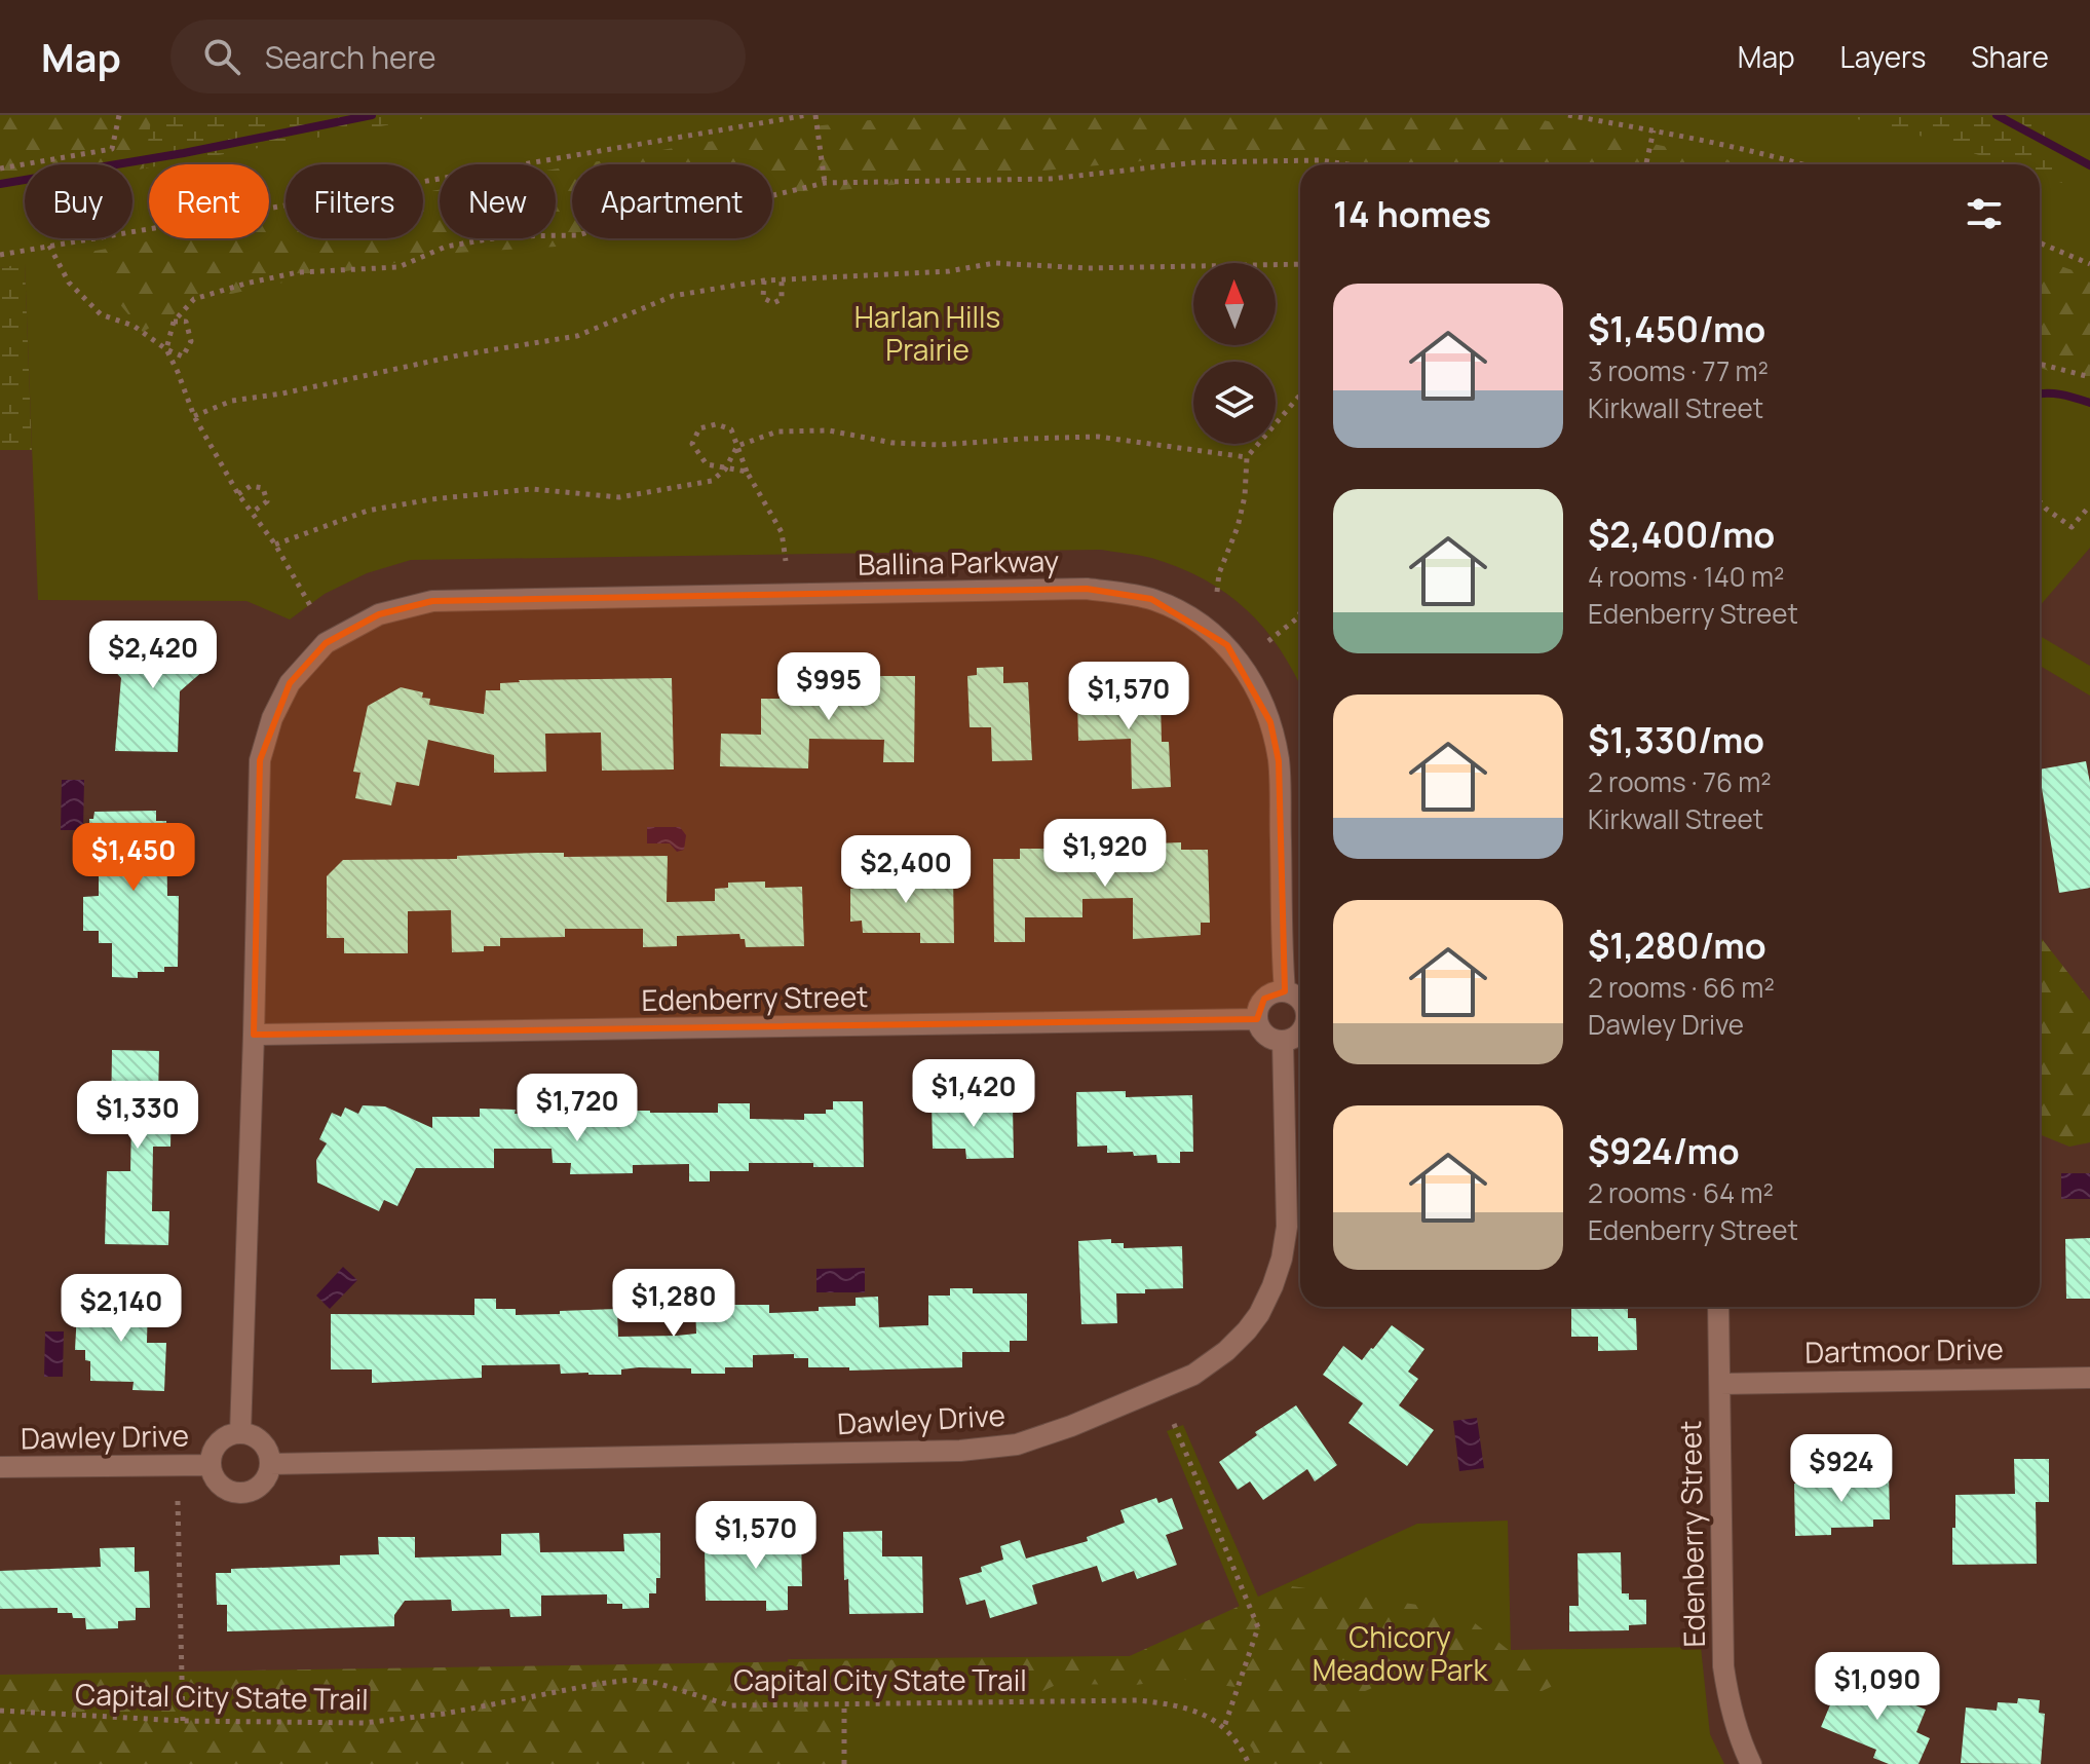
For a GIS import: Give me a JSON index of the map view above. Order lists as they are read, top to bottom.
{
  "streets": {
    "street": [
      "Ballina Parkway",
      "Edenberry Street",
      "Dartmoor Drive",
      "Dawley Drive"
    ],
    "path": ["Capital City State Trail"]
  },
  "crossings": [
    ["Ballina Parkway", "Edenberry Street"],
    ["Ballina Parkway", "Dawley Drive"],
    ["Edenberry Street", "Dartmoor Drive"]
  ],
  "parks": ["Harlan Hills Prairie", "Chicory Meadow Park"],
  "north": "top",
  "page": {
    "header": "Map",
    "search": "Search here",
    "nav": ["Map", "Layers", "Share"],
    "chip": [
      "Buy",
      "Rent",
      "Filters",
      "New",
      "Apartment"
    ],
    "heading": "14 homes",
    "list": [
      {
        "name": "$1,450/mo",
        "note": "3 rooms · 77 m² · Kirkwall Street"
      },
      {
        "name": "$2,400/mo",
        "note": "4 rooms · 140 m² · Edenberry Street"
      },
      {
        "name": "$1,330/mo",
        "note": "2 rooms · 76 m² · Kirkwall Street"
      },
      {
        "name": "$1,280/mo",
        "note": "2 rooms · 66 m² · Dawley Drive"
      },
      {
        "name": "$924/mo",
        "note": "2 rooms · 64 m² · Edenberry Street"
      }
    ],
    "price": [
      "$2,420",
      "$995",
      "$1,570",
      "$1,920",
      "$1,450",
      "$2,400",
      "$1,420",
      "$1,720",
      "$1,330",
      "$1,280",
      "$2,140",
      "$924",
      "$1,570",
      "$1,090"
    ]
  }
}
